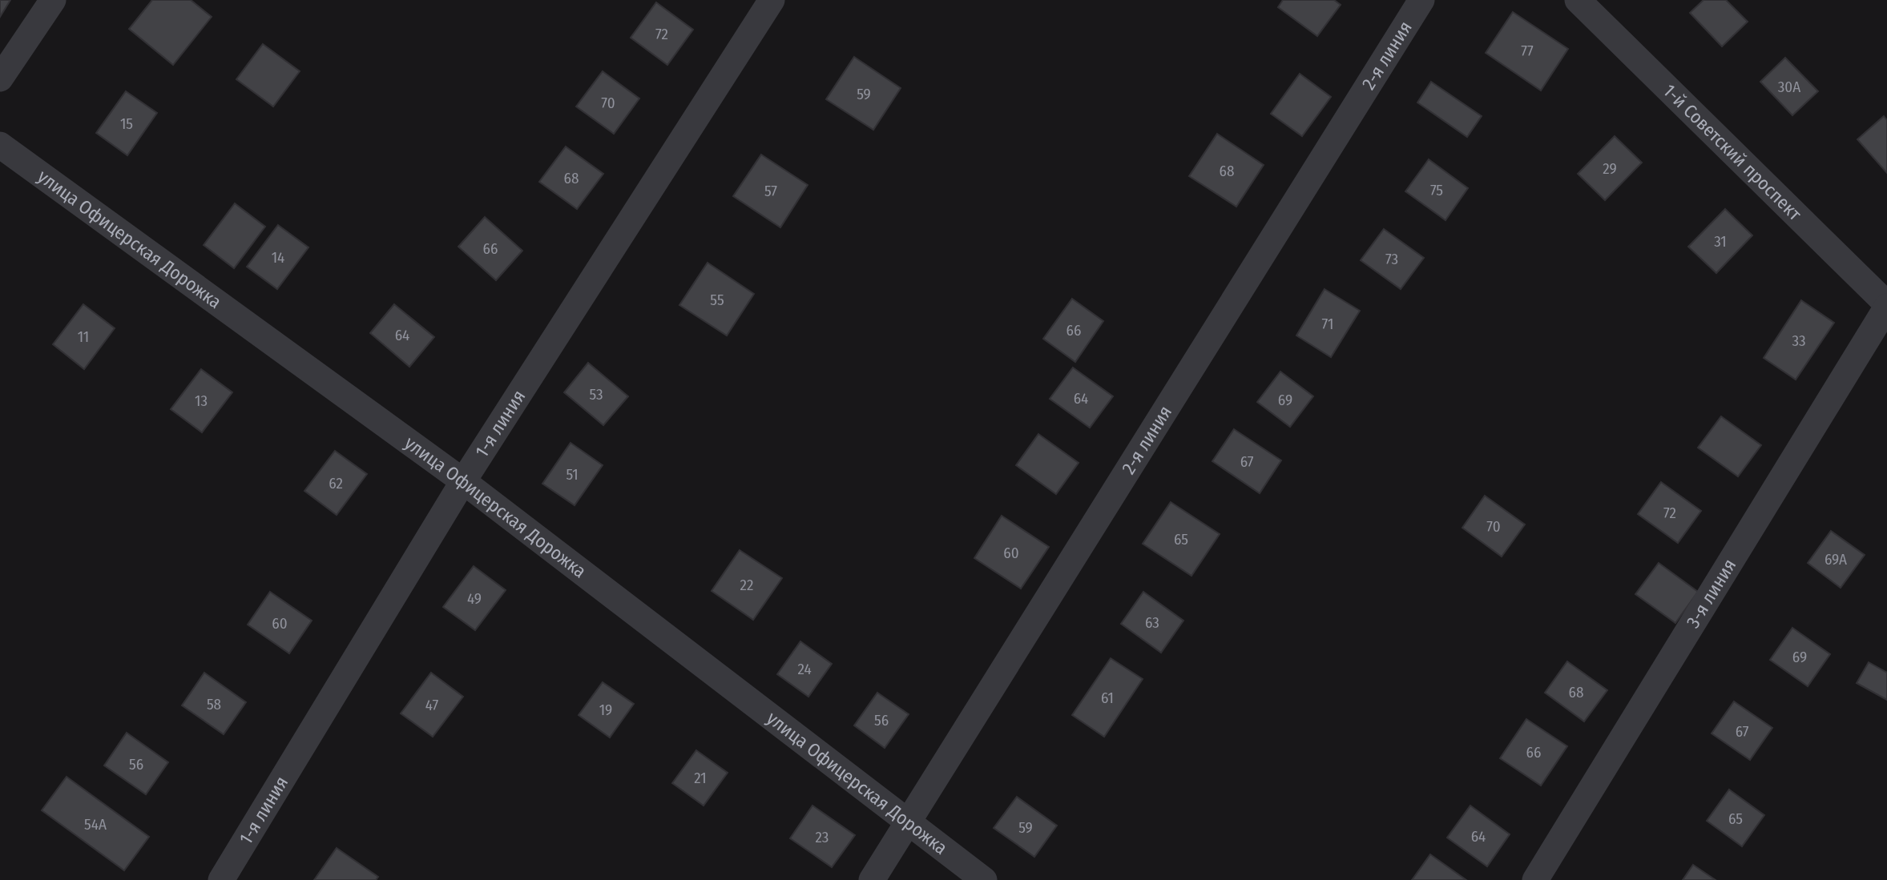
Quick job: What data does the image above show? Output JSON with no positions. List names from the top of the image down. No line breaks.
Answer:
{"streets":{"street":["2-я линия","1-й Советский проспект","улица Офицерская Дорожка","1-я линия","3-я линия"]},"crossings":[["2-я линия","улица Офицерская Дорожка"],["1-й Советский проспект","3-я линия"],["улица Офицерская Дорожка","1-я линия"]],"house_numbers":["72","77","30А","59","70","15","29","68","68","75","57","31","66","14","73","55","71","66","64","11","33","53","64","69","13","67","51","62","72","70","65","60","69А","22","49","63","60","69","24","68","61","58","47","19","56","67","66","56","21","65","54А","59","64","23"]}
